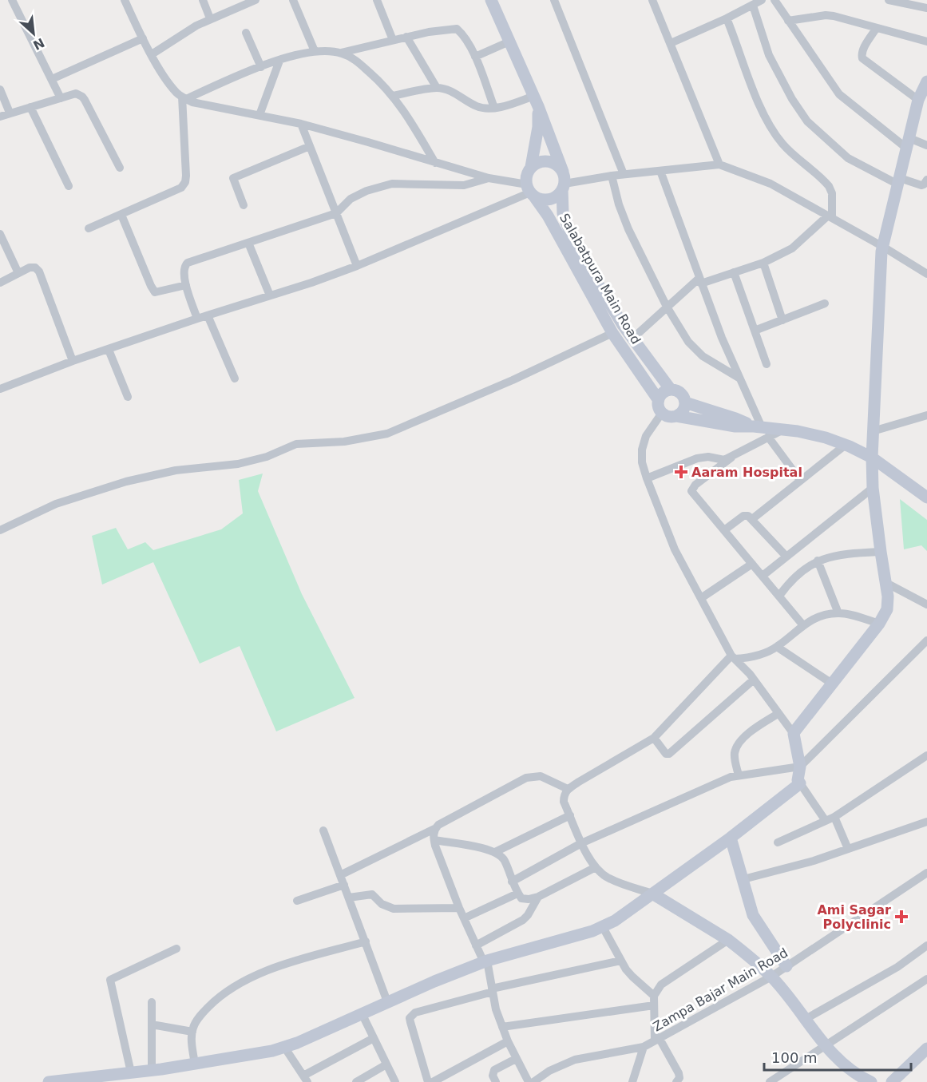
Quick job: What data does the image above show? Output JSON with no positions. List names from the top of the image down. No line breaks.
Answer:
{"streets":{"street":["Salabatpura Main Road","Zampa Bajar Main Road"]},"places":{"health":["Aaram Hospital","Ami Sagar Polyclinic"]},"scale_bar":"100 m","north":"bottom right"}
